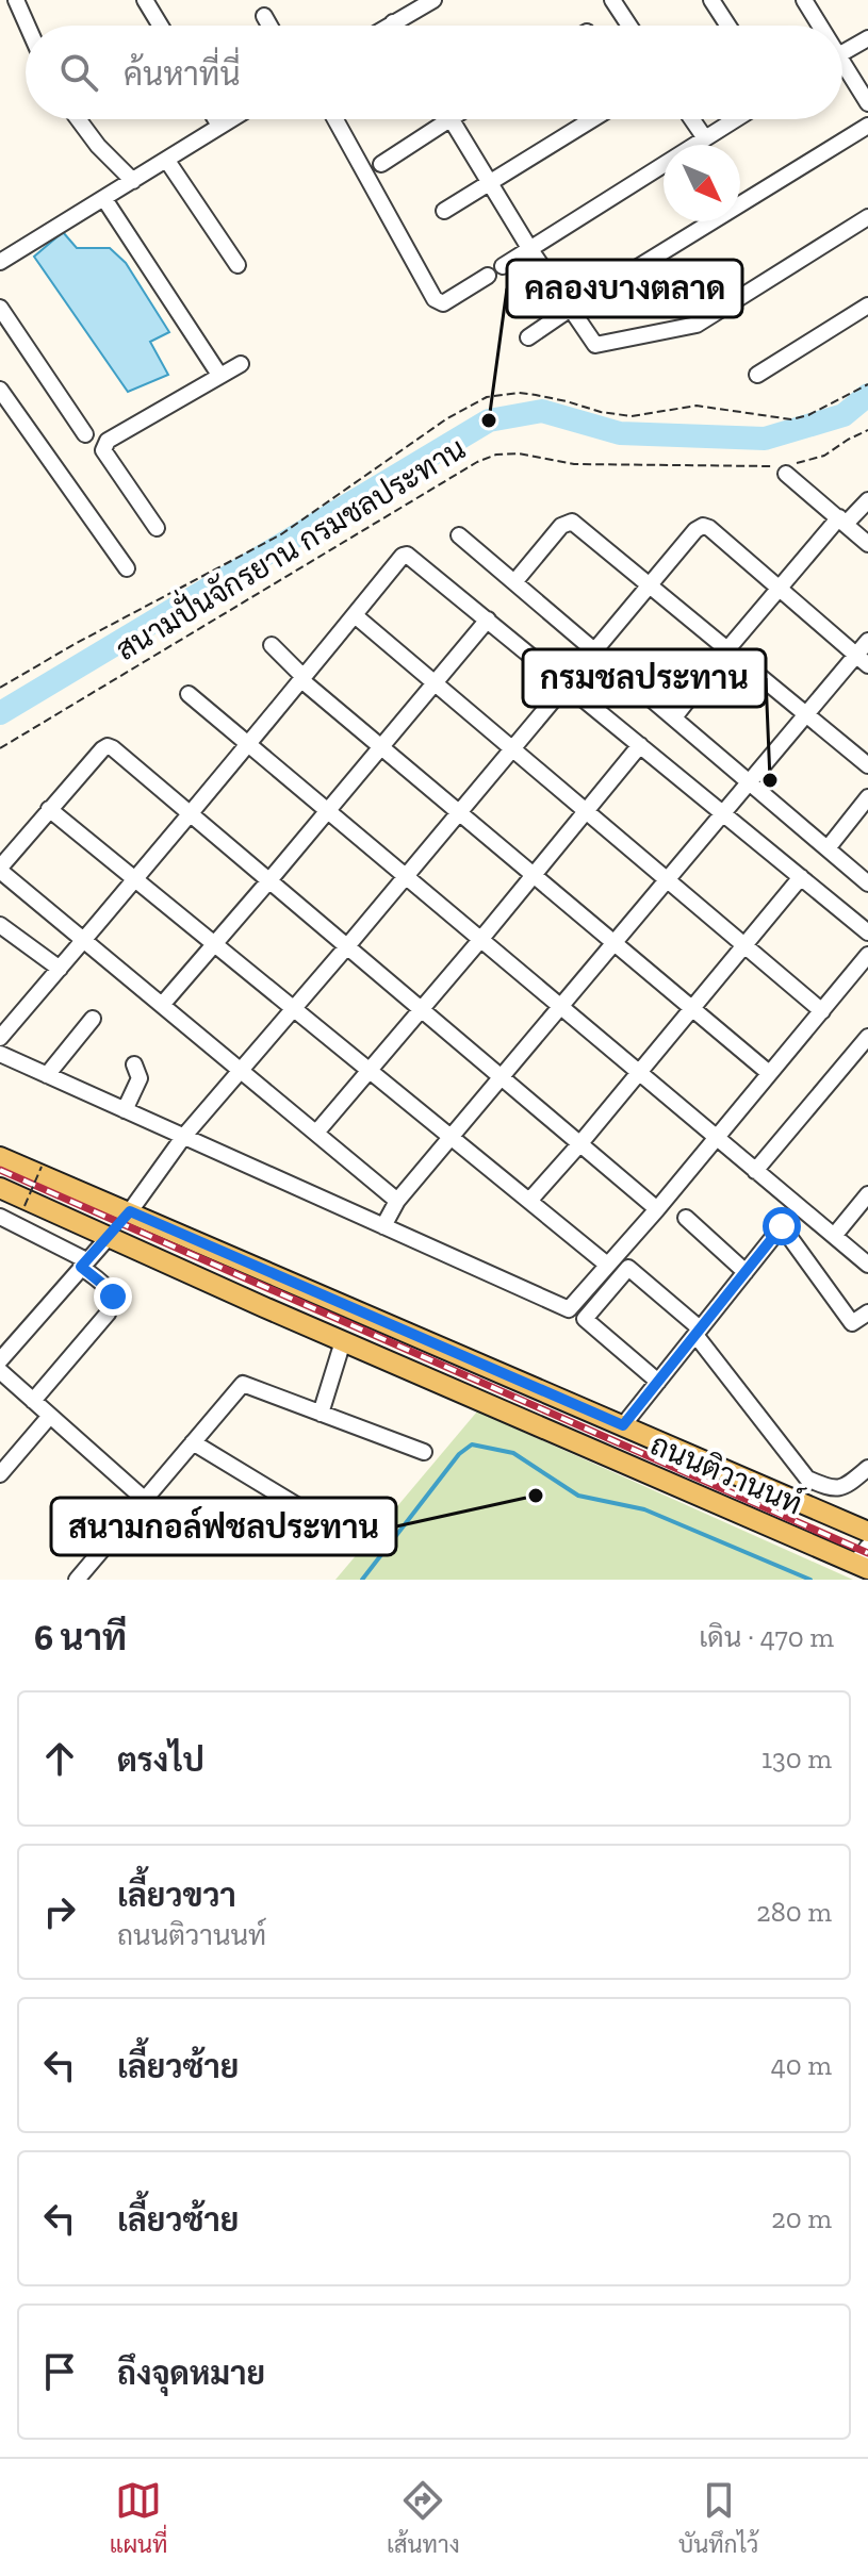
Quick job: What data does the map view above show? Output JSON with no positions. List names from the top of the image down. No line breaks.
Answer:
{"streets":{"main road":["ถนนติวานนท์"],"path":["สนามปั่นจักรยาน กรมชลประทาน"]},"places":["คลองบางตลาด","กรมชลประทาน","สนามกอล์ฟชลประทาน"],"north":"bottom right","page":{"search":"ค้นหาที่นี่","heading":["6 นาที","เดิน · 470 m"],"list":[["ตรงไป","130 m"],["เลี้ยวขวา","ถนนติวานนท์","280 m"],["เลี้ยวซ้าย","40 m"],["เลี้ยวซ้าย","20 m"],"ถึงจุดหมาย"],"nav":["แผนที่","เส้นทาง","บันทึกไว้"]}}
